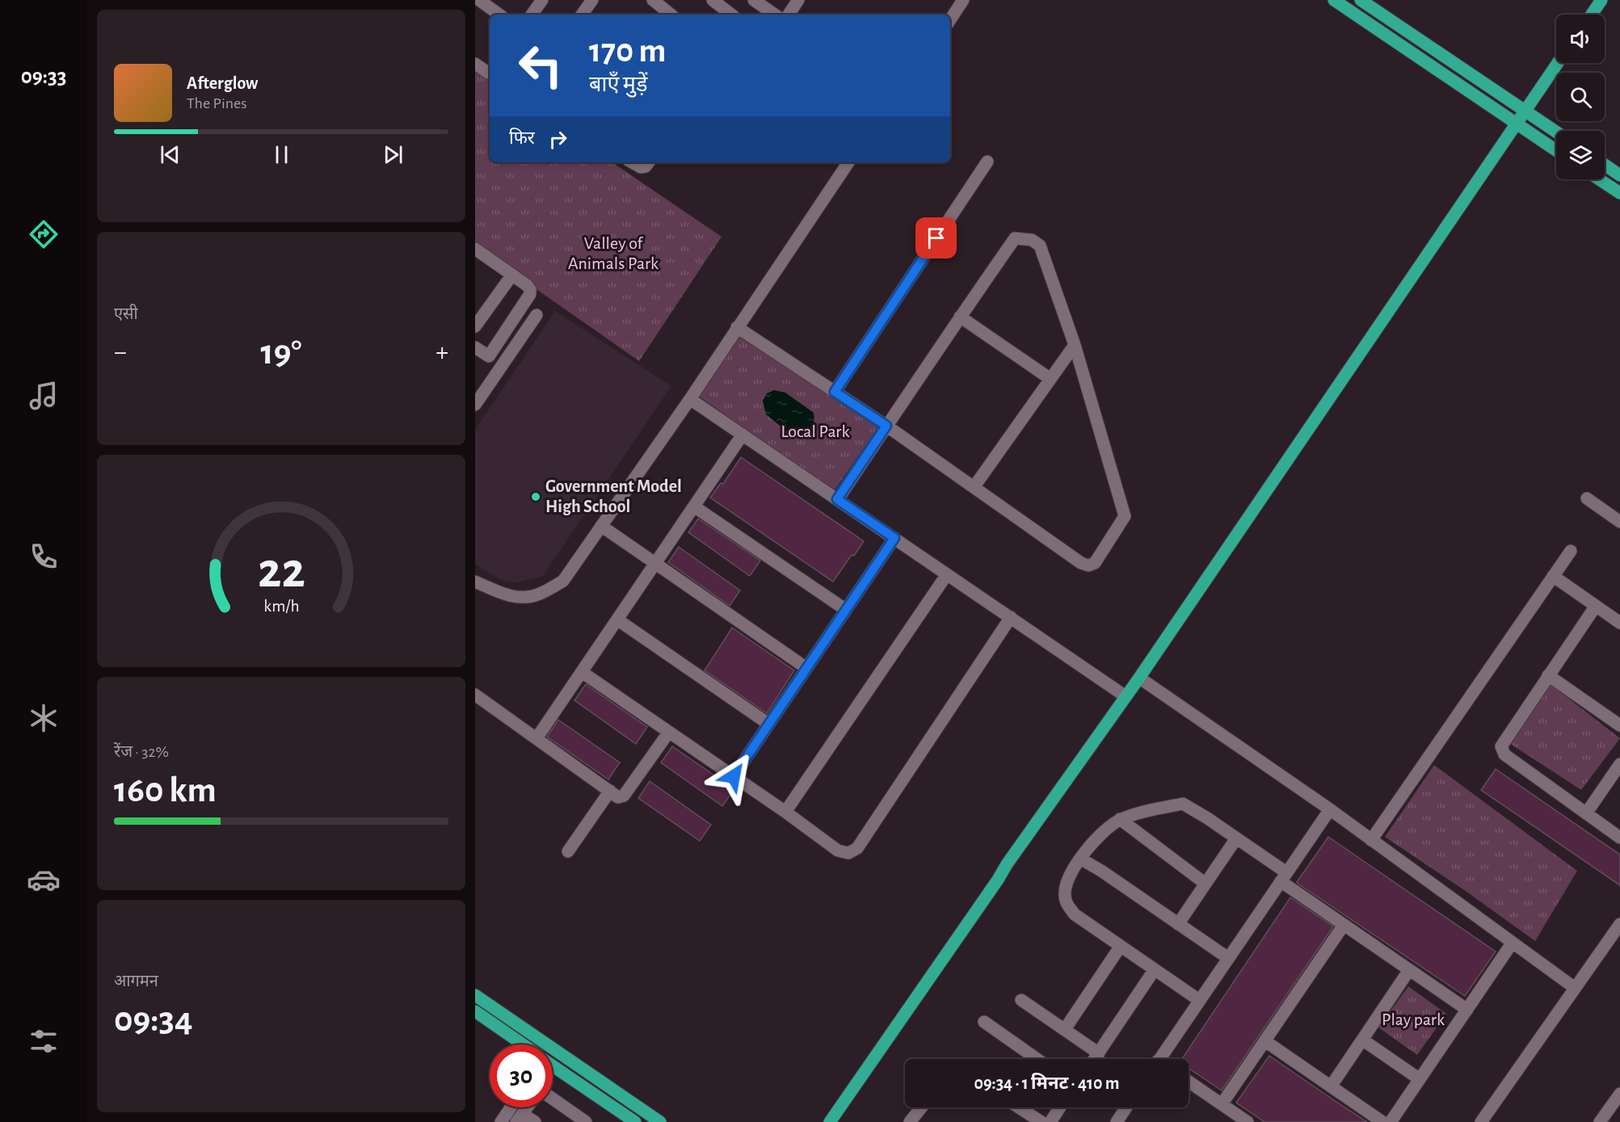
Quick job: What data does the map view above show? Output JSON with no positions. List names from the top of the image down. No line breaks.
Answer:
{"parks":["Valley of Animals Park","Local Park","Play park"],"places":["Government Model High School"],"page":{"tabs":"09:33","turn":["170 m","बाएँ मुड़ें"],"song":["Afterglow","The Pines"],"then":"फिर","tile":["एसी",["रेंज · 32%","160 km"],["आगमन","09:34"]],"heat":["−","19°","+"],"limit":"30","trip":"09:34 · 1 मिनट · 410 m","gauge":["22","km/h"]}}
